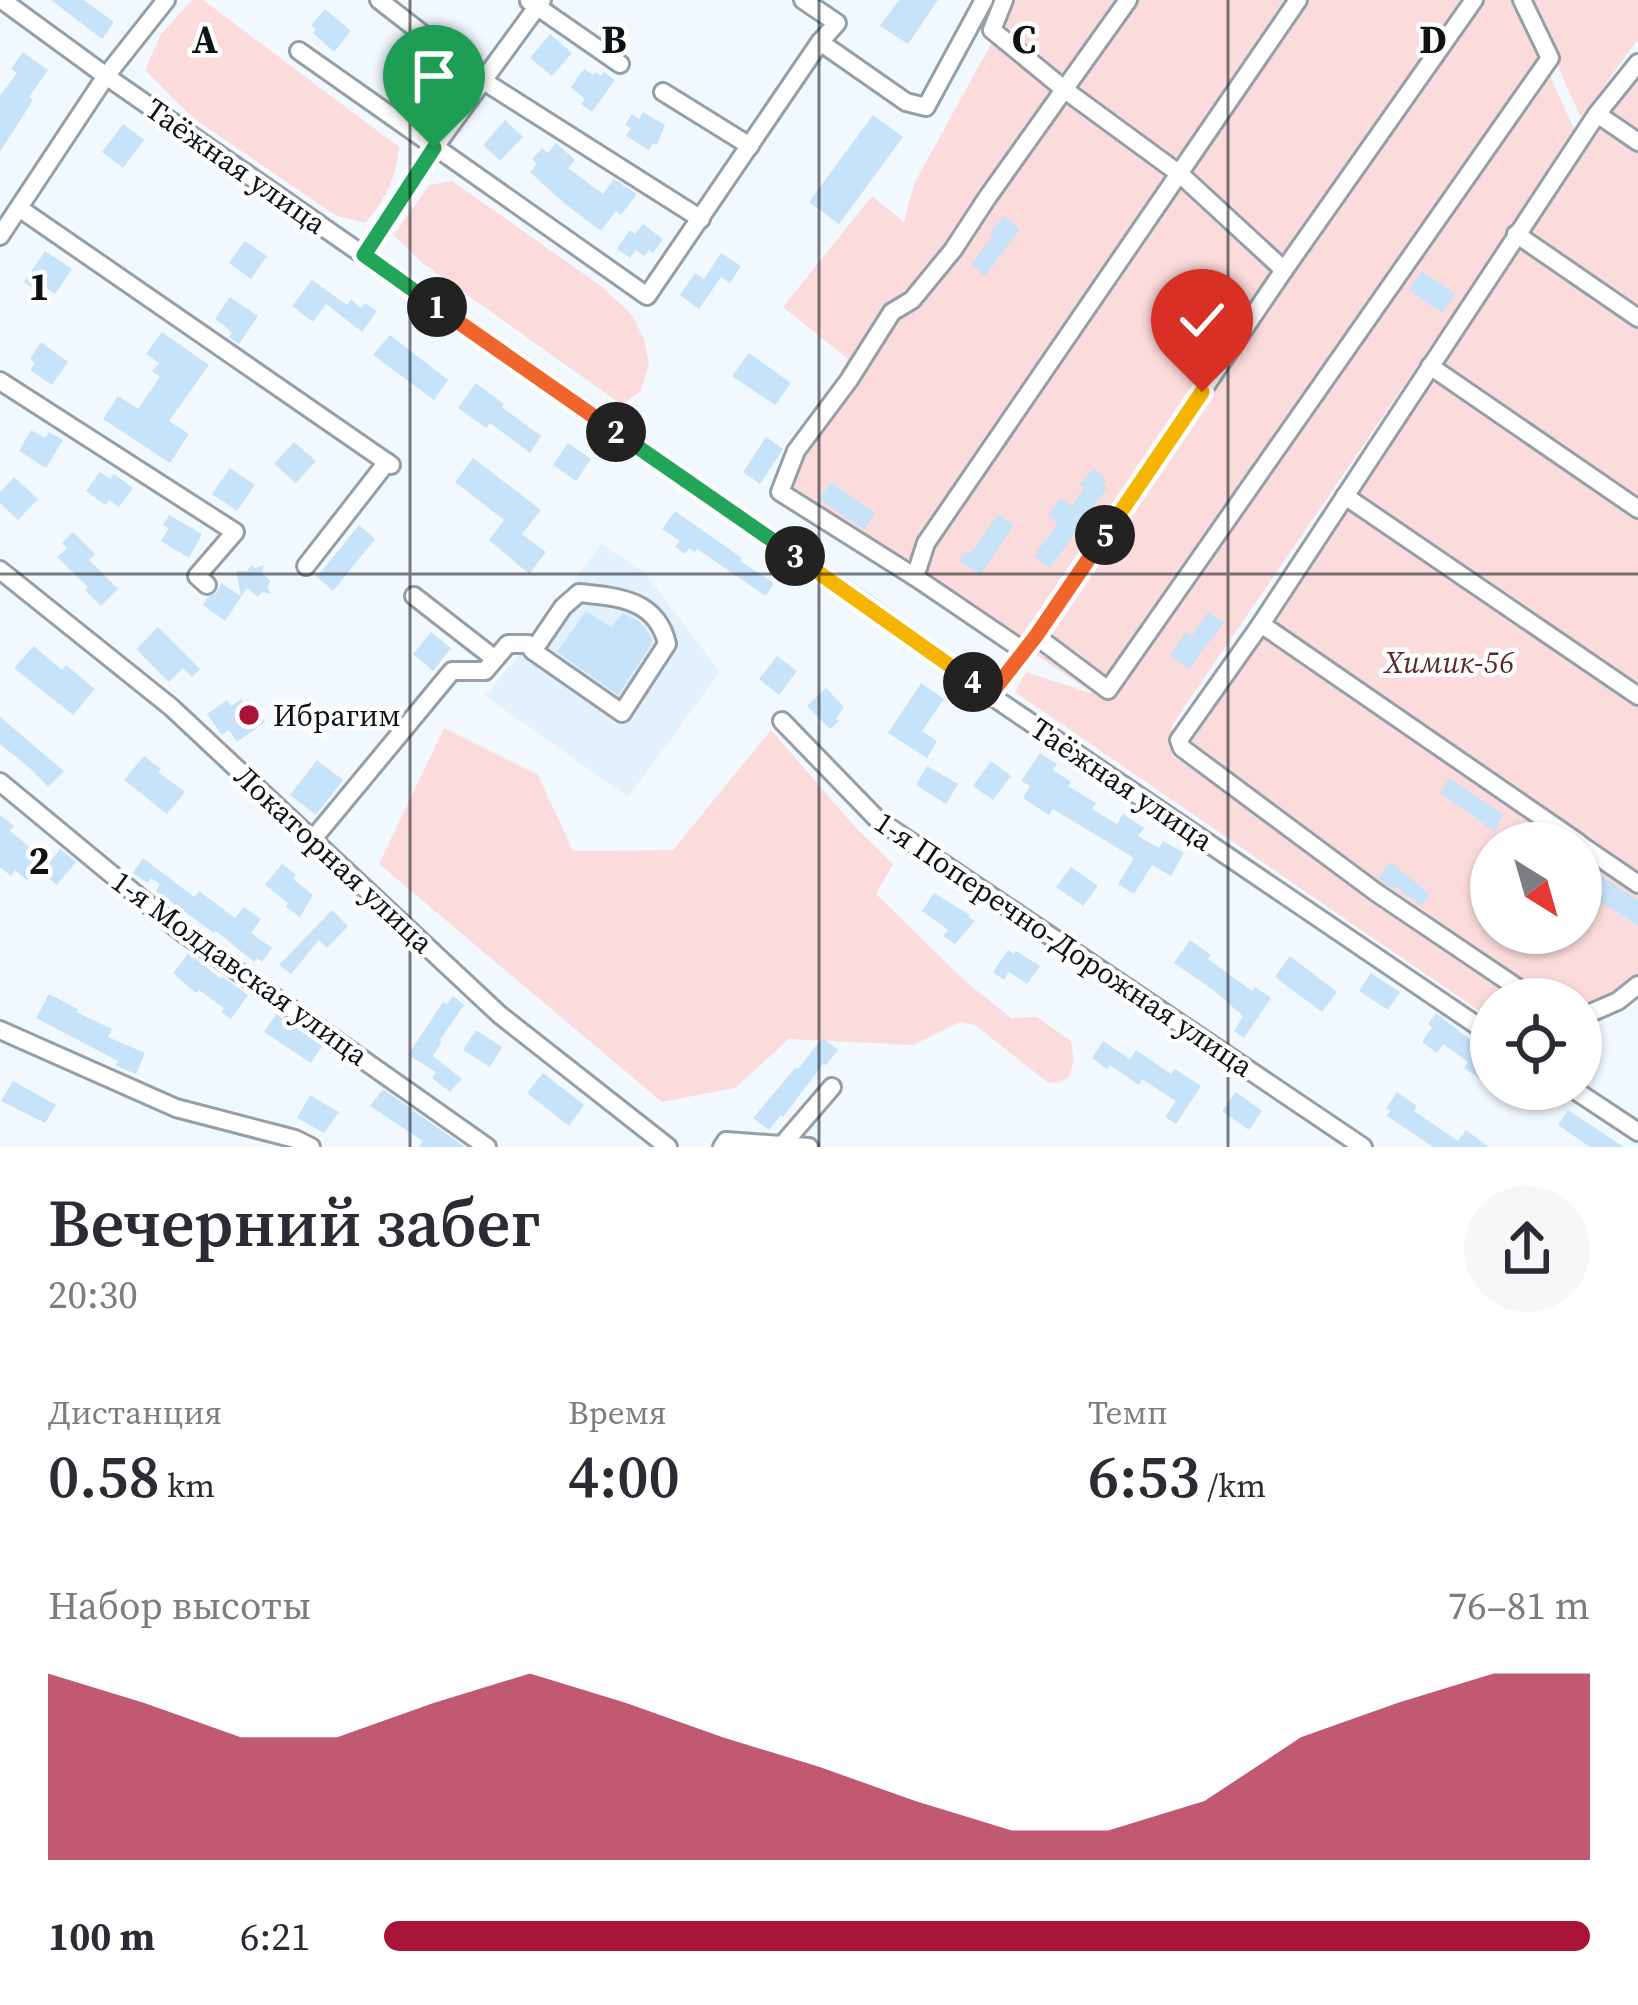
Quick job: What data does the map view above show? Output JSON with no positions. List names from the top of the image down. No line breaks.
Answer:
{"streets":{"street":["Таёжная улица","Локаторная улица","1-я Поперечно-Дорожная улица","1-я Молдавская улица"]},"parks":["Химик-56"],"places":["Ибрагим"],"north":"bottom right","page":{"pins":["1","2","5","3","4"],"heading":["Вечерний забег","20:30"],"stats":[["Дистанция","0.58 km"],["Время","4:00"],["Темп","6:53 /km"]],"chart":["Набор высоты","76–81 m"],"list":[{"name":"100 m","note":"6:21"}]},"grid":{"columns":["A","B","C","D"],"rows":["1","2"]}}
